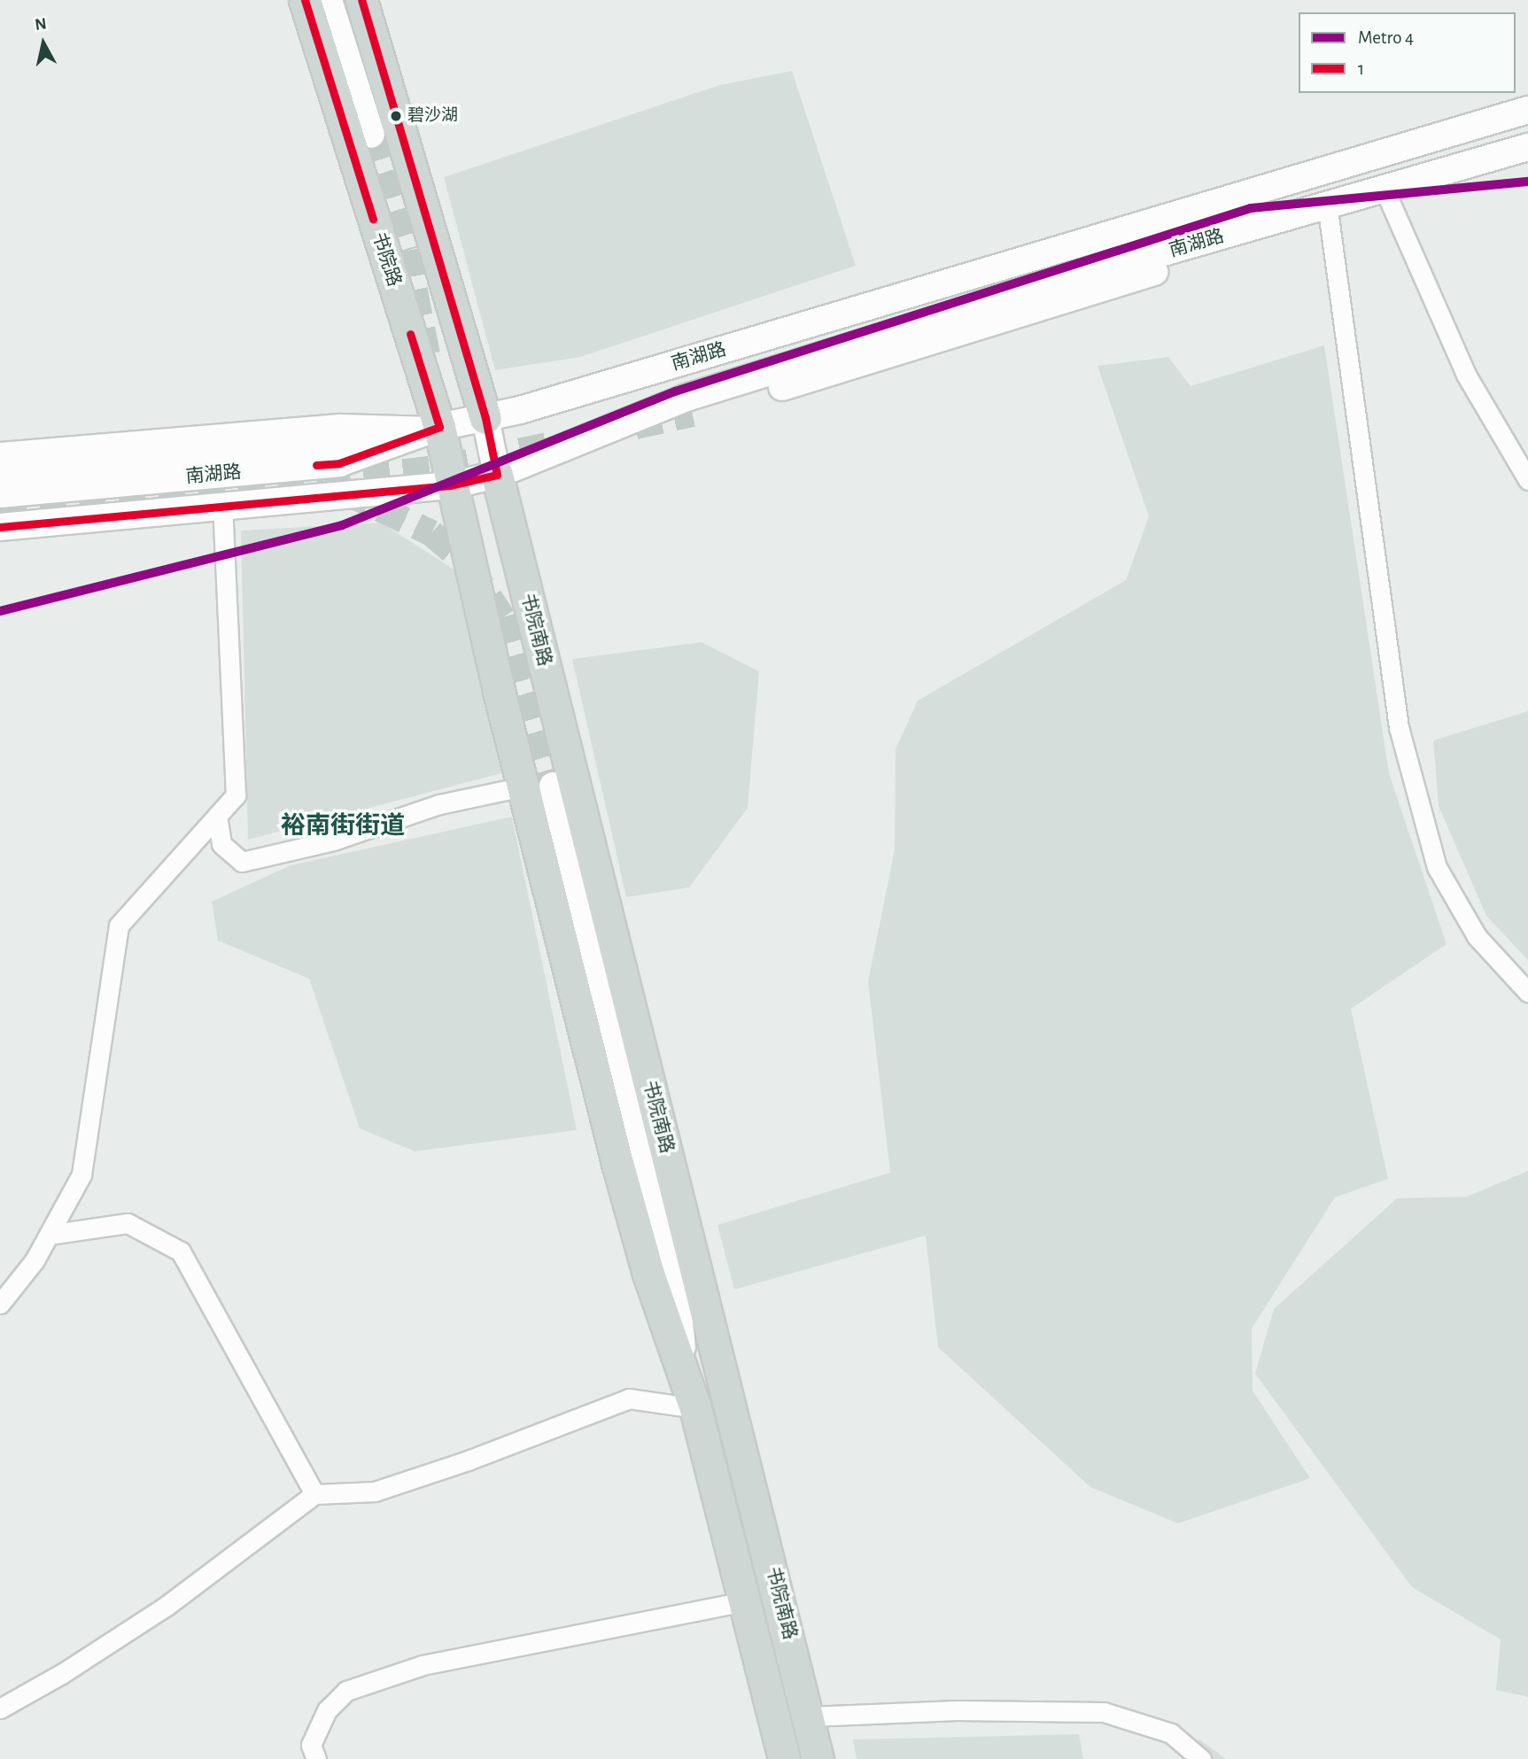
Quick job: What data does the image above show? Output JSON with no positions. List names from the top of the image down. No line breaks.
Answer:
{"streets":{"main road":["南湖路","书院路","书院南路"]},"crossings":[["南湖路","书院路"],["南湖路","书院南路"],["书院路","书院南路"]],"districts":["裕南街街道"],"places":["碧沙湖"],"lines":["transit line 1","metro line 4"],"legend":["Metro 4","1"],"north":"top"}
